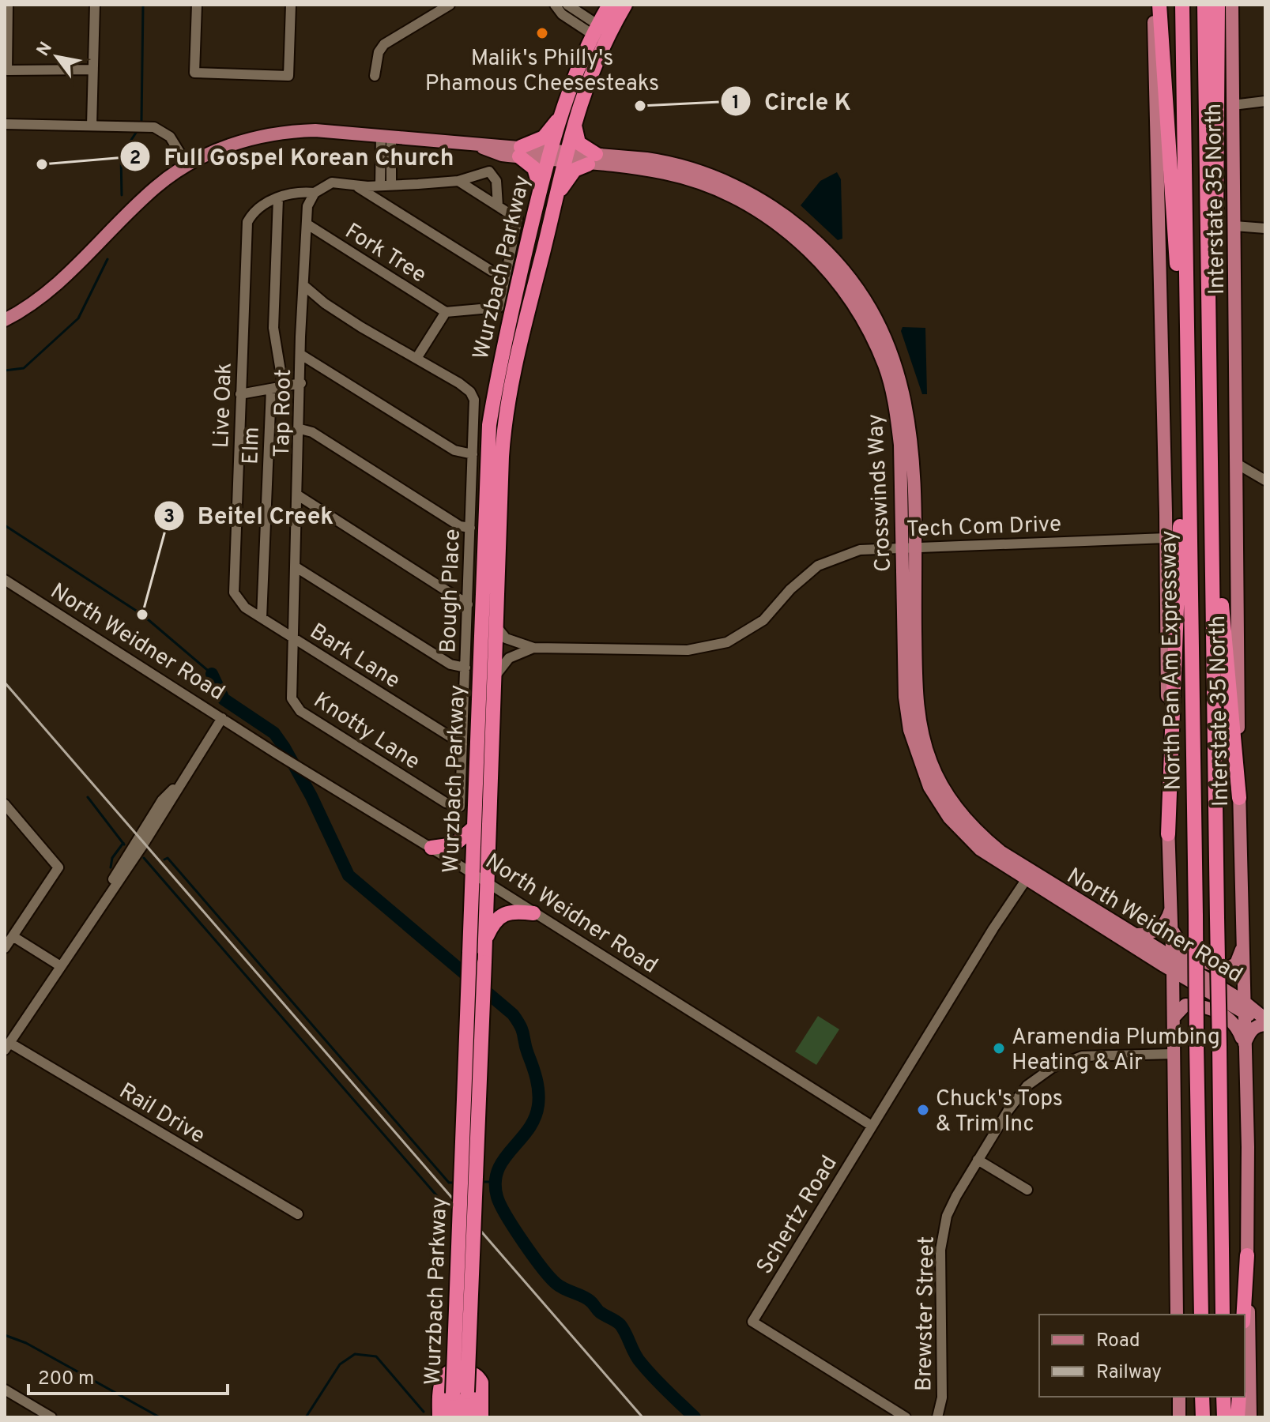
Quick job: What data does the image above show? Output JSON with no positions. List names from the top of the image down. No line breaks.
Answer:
{"streets":{"highway":["Wurzbach Parkway","North Pan Am Expressway"],"main road":["Interstate 35 North","Crosswinds Way","North Weidner Road"],"street":["Fork Tree","Live Oak","Tap Root","Elm","Tech Com Drive","Bough Place","Bark Lane","Knotty Lane","Rail Drive","Schertz Road","Brewster Street"]},"crossings":[["Interstate 35 North","North Weidner Road"],["Fork Tree","Tap Root"],["Wurzbach Parkway","Crosswinds Way"],["Wurzbach Parkway","Tech Com Drive"],["Wurzbach Parkway","North Weidner Road"],["Live Oak","Bark Lane"],["Tap Root","Bark Lane"],["Tap Root","Knotty Lane"],["Elm","Bark Lane"],["Crosswinds Way","Tech Com Drive"],["Crosswinds Way","North Weidner Road"],["Bough Place","Bark Lane"],["Bough Place","Knotty Lane"],["North Weidner Road","Schertz Road"]],"places":["Malik's Philly's Phamous Cheesesteaks","Circle K","Full Gospel Korean Church","Beitel Creek","Aramendia Plumbing Heating & Air","Chuck's Tops & Trim Inc"],"legend":["Road","Railway"],"scale_bar":"200 m","north":"top left"}
